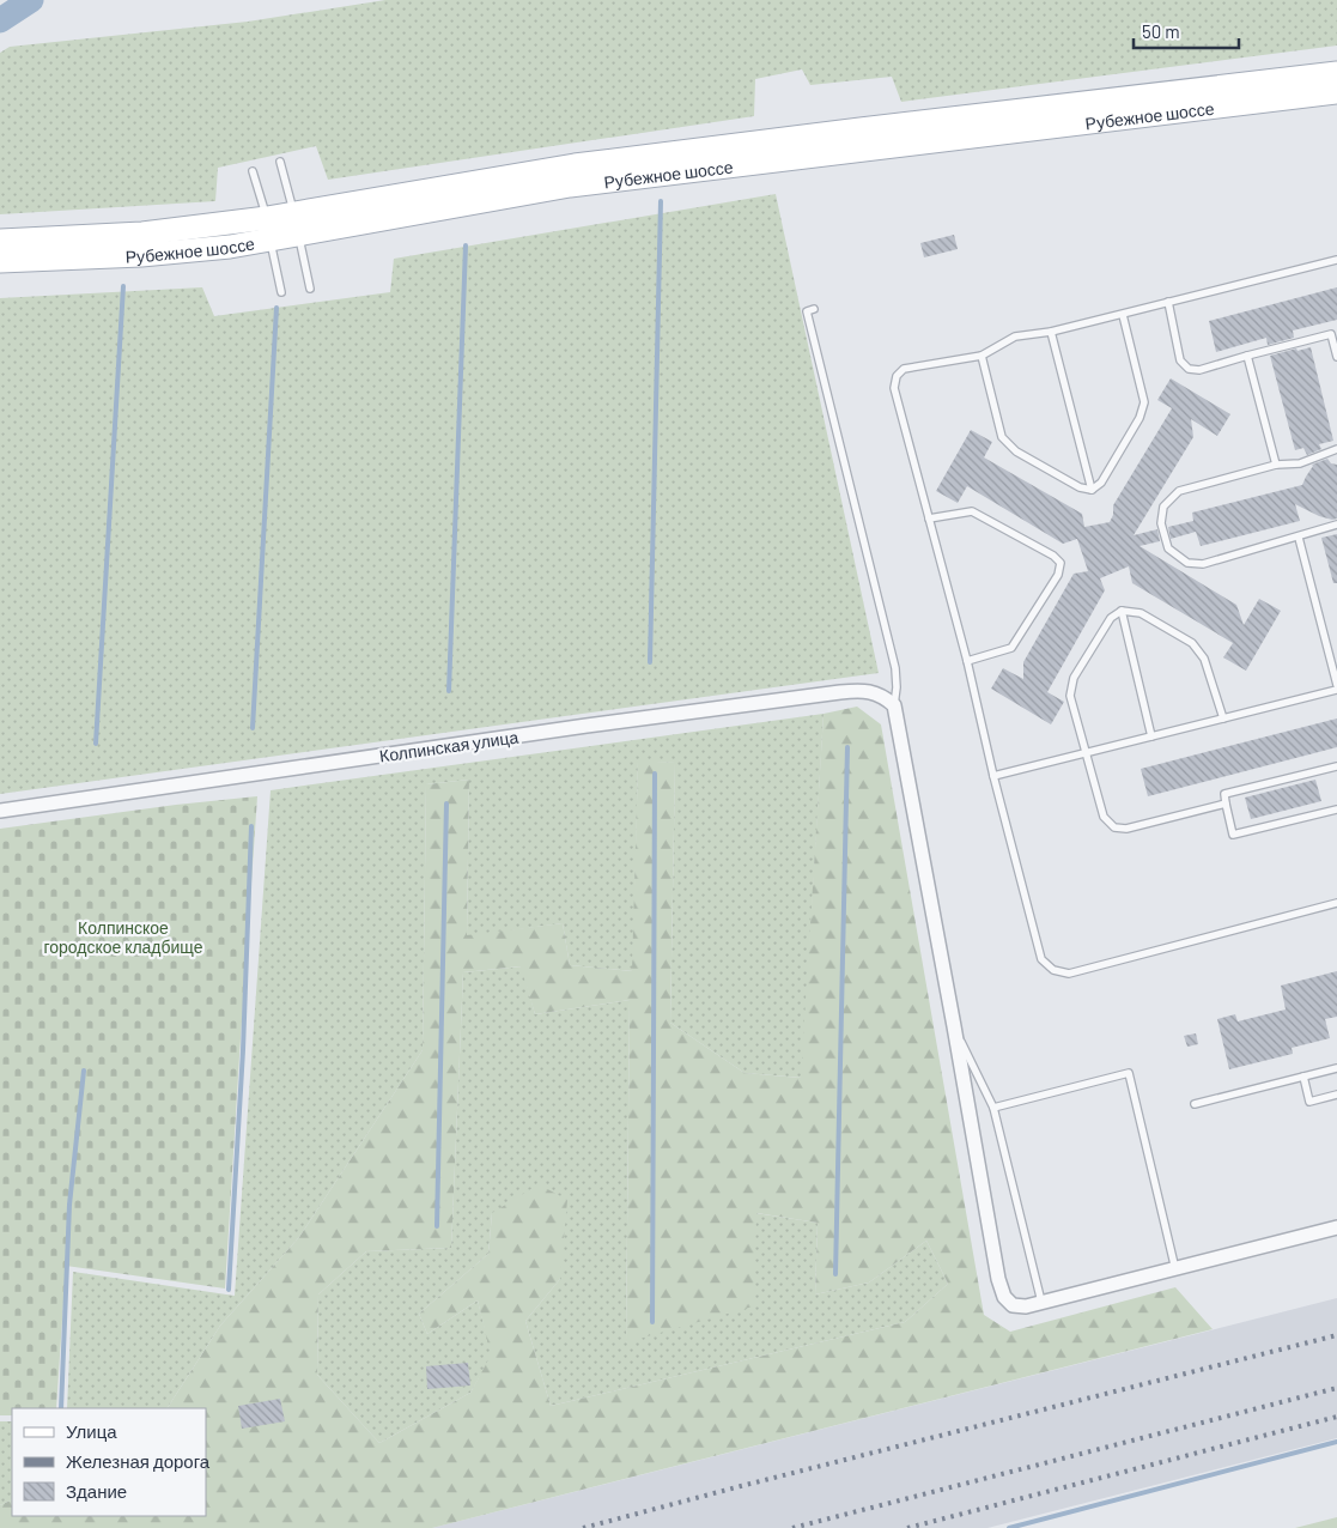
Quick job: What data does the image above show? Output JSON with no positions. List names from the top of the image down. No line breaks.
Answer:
{"streets":{"main road":["Рубежное шоссе"],"street":["Колпинская улица"]},"parks":["Колпинское городское кладбище"],"legend":["Улица","Железная дорога","Здание"],"scale_bar":"50 m"}
